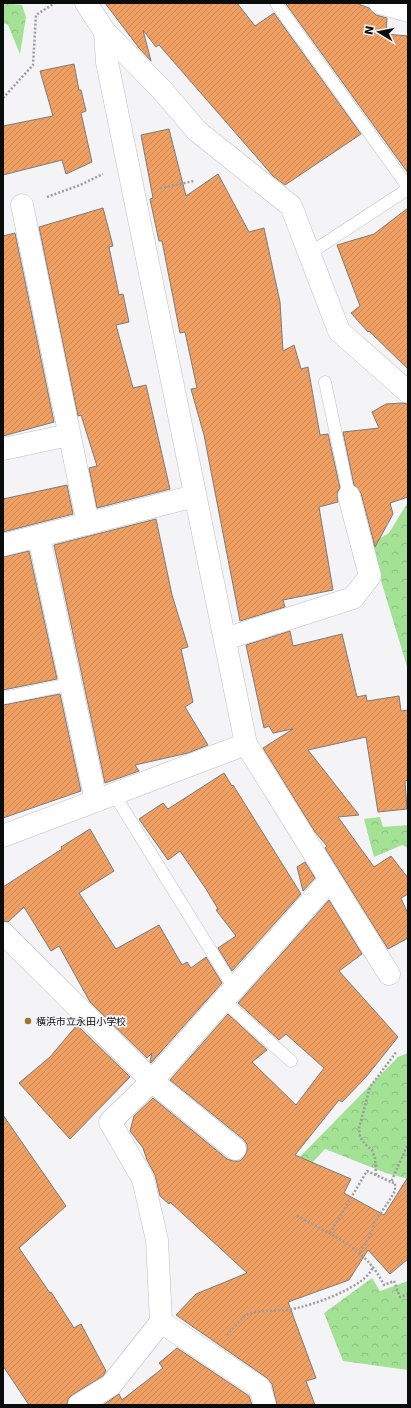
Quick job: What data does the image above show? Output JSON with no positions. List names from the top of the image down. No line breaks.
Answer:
{"places":["横浜市立永田小学校"],"north":"left"}
